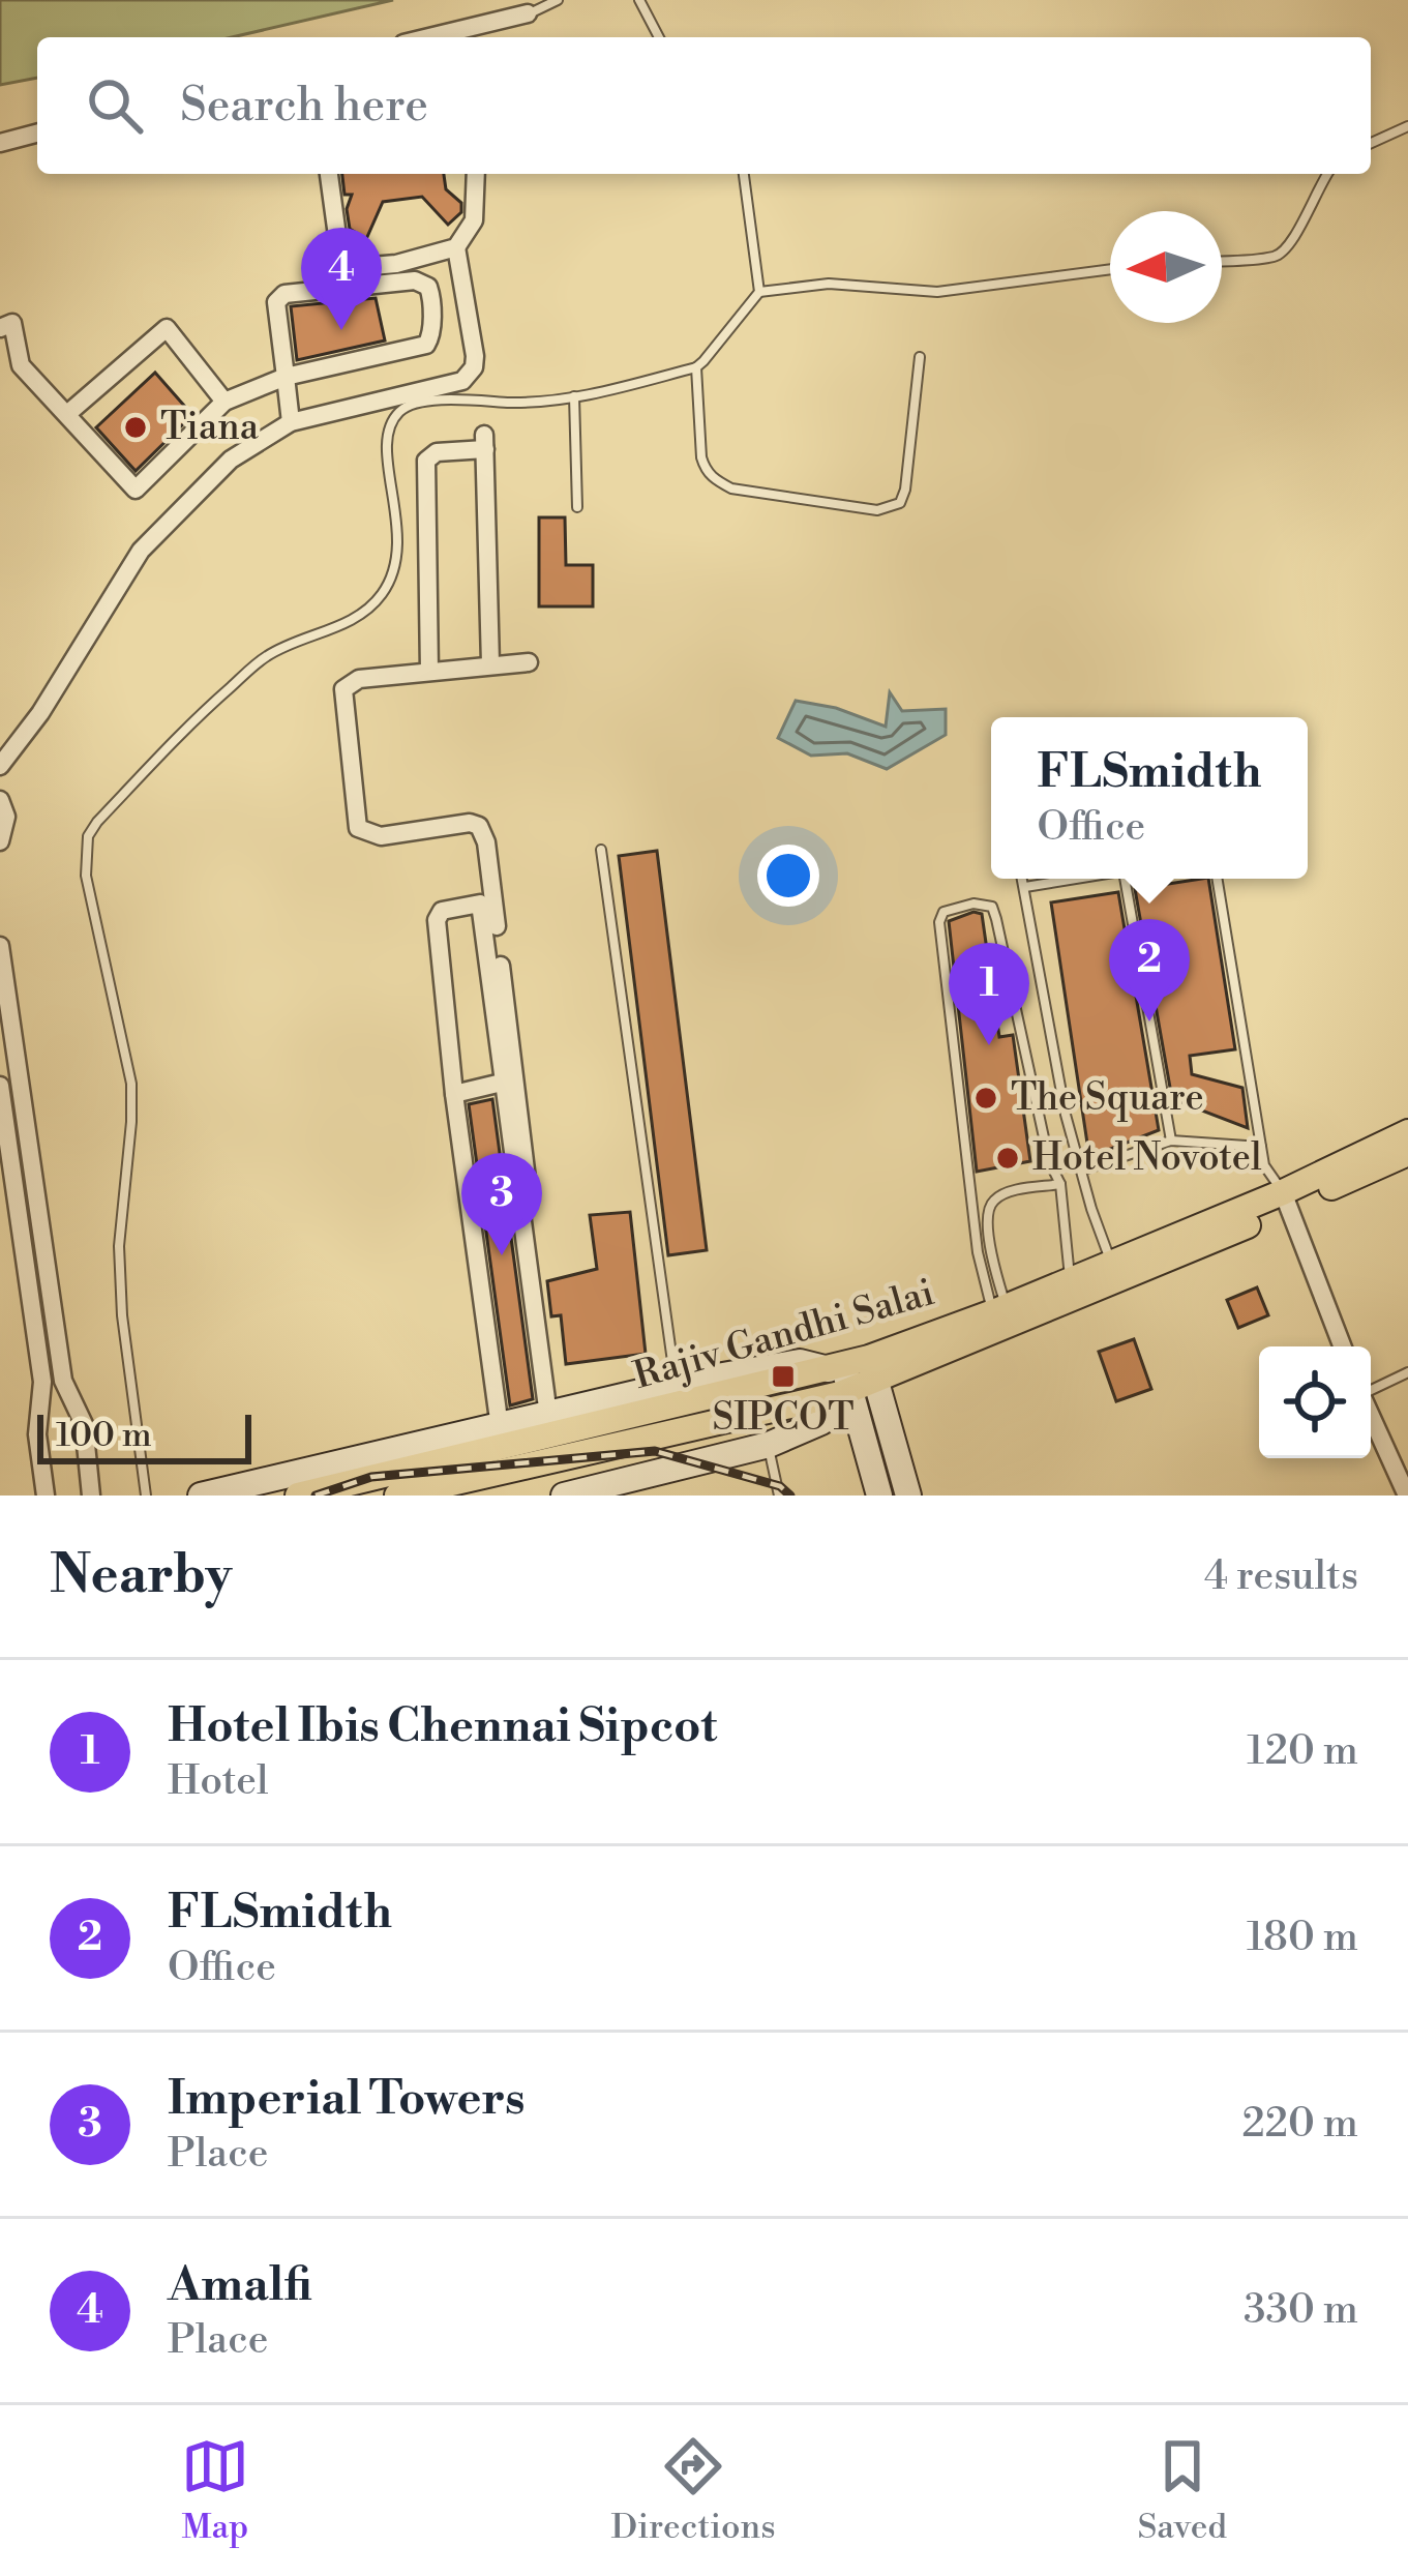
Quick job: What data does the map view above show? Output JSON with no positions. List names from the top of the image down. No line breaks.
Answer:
{"streets":{"main road":["Rajiv Gandhi Salai"]},"places":{"other":["Tiana","The Square","Hotel Novotel"],"transit":["SIPCOT"]},"scale_bar":"100 m","north":"left","page":{"search":"Search here","pins":["4","2","1","3"],"popup":["FLSmidth","Office"],"scale":"100 m","heading":["Nearby","4 results"],"list":[{"mark":"1","name":"Hotel Ibis Chennai Sipcot","note":"Hotel","value":"120 m"},{"mark":"2","name":"FLSmidth","note":"Office","value":"180 m"},{"mark":"3","name":"Imperial Towers","note":"Place","value":"220 m"},{"mark":"4","name":"Amalfi","note":"Place","value":"330 m"}],"nav":["Map","Directions","Saved"]}}
